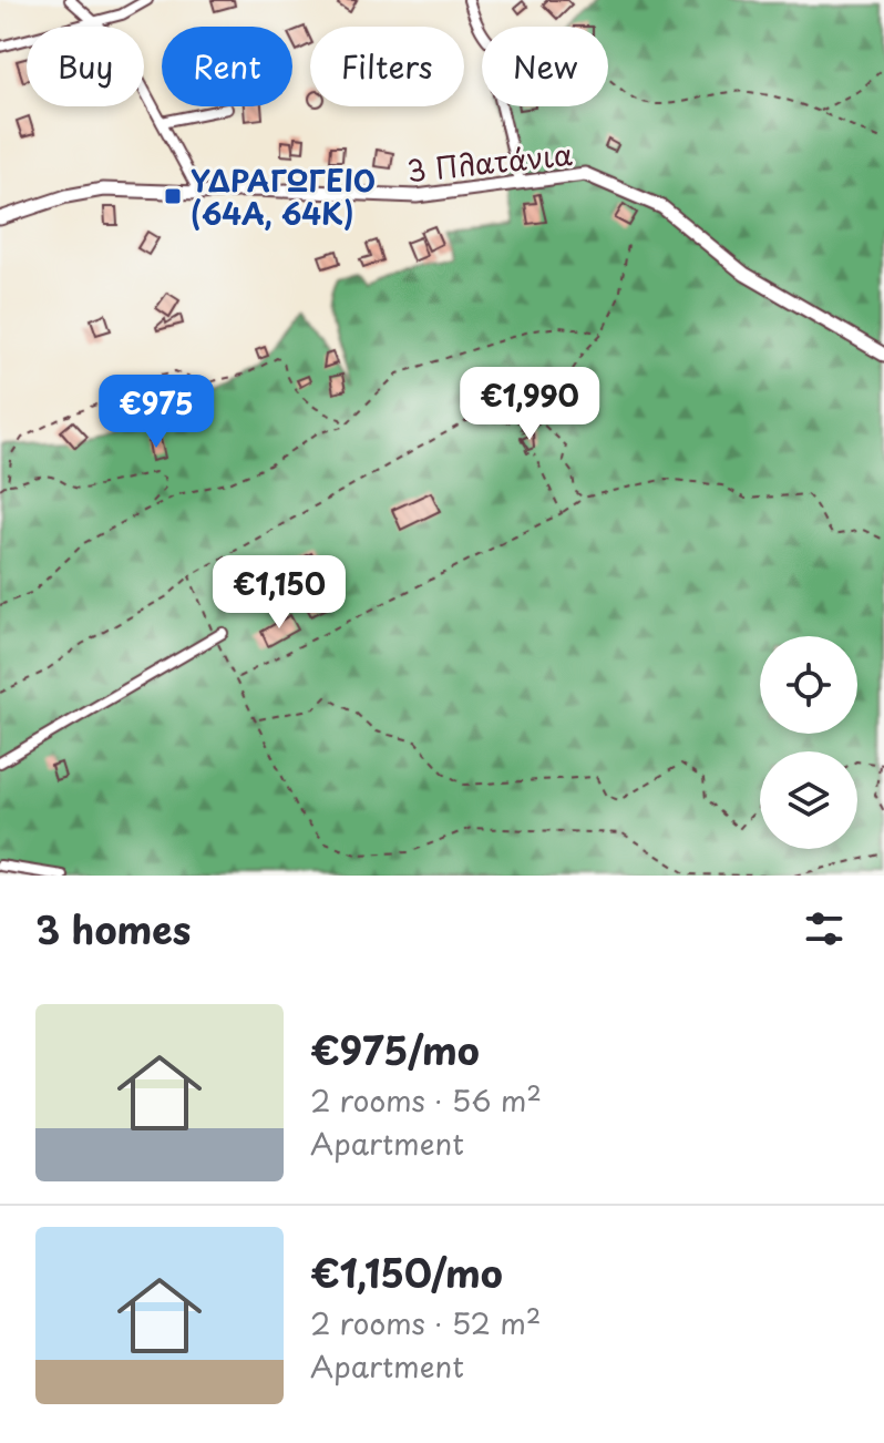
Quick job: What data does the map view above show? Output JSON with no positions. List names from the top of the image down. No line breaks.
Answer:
{"streets":{"street":["3 Πλατάνια"]},"places":{"transit":["ΥΔΡΑΓΩΓΕΙΟ (64Α, 64Κ)"]},"page":{"chip":["Buy","Rent","Filters","New"],"price":["€1,990","€975","€1,150"],"heading":"3 homes","list":[{"name":"€975/mo","note":"2 rooms · 56 m² · Apartment"},{"name":"€1,150/mo","note":"2 rooms · 52 m² · Apartment"}]}}
